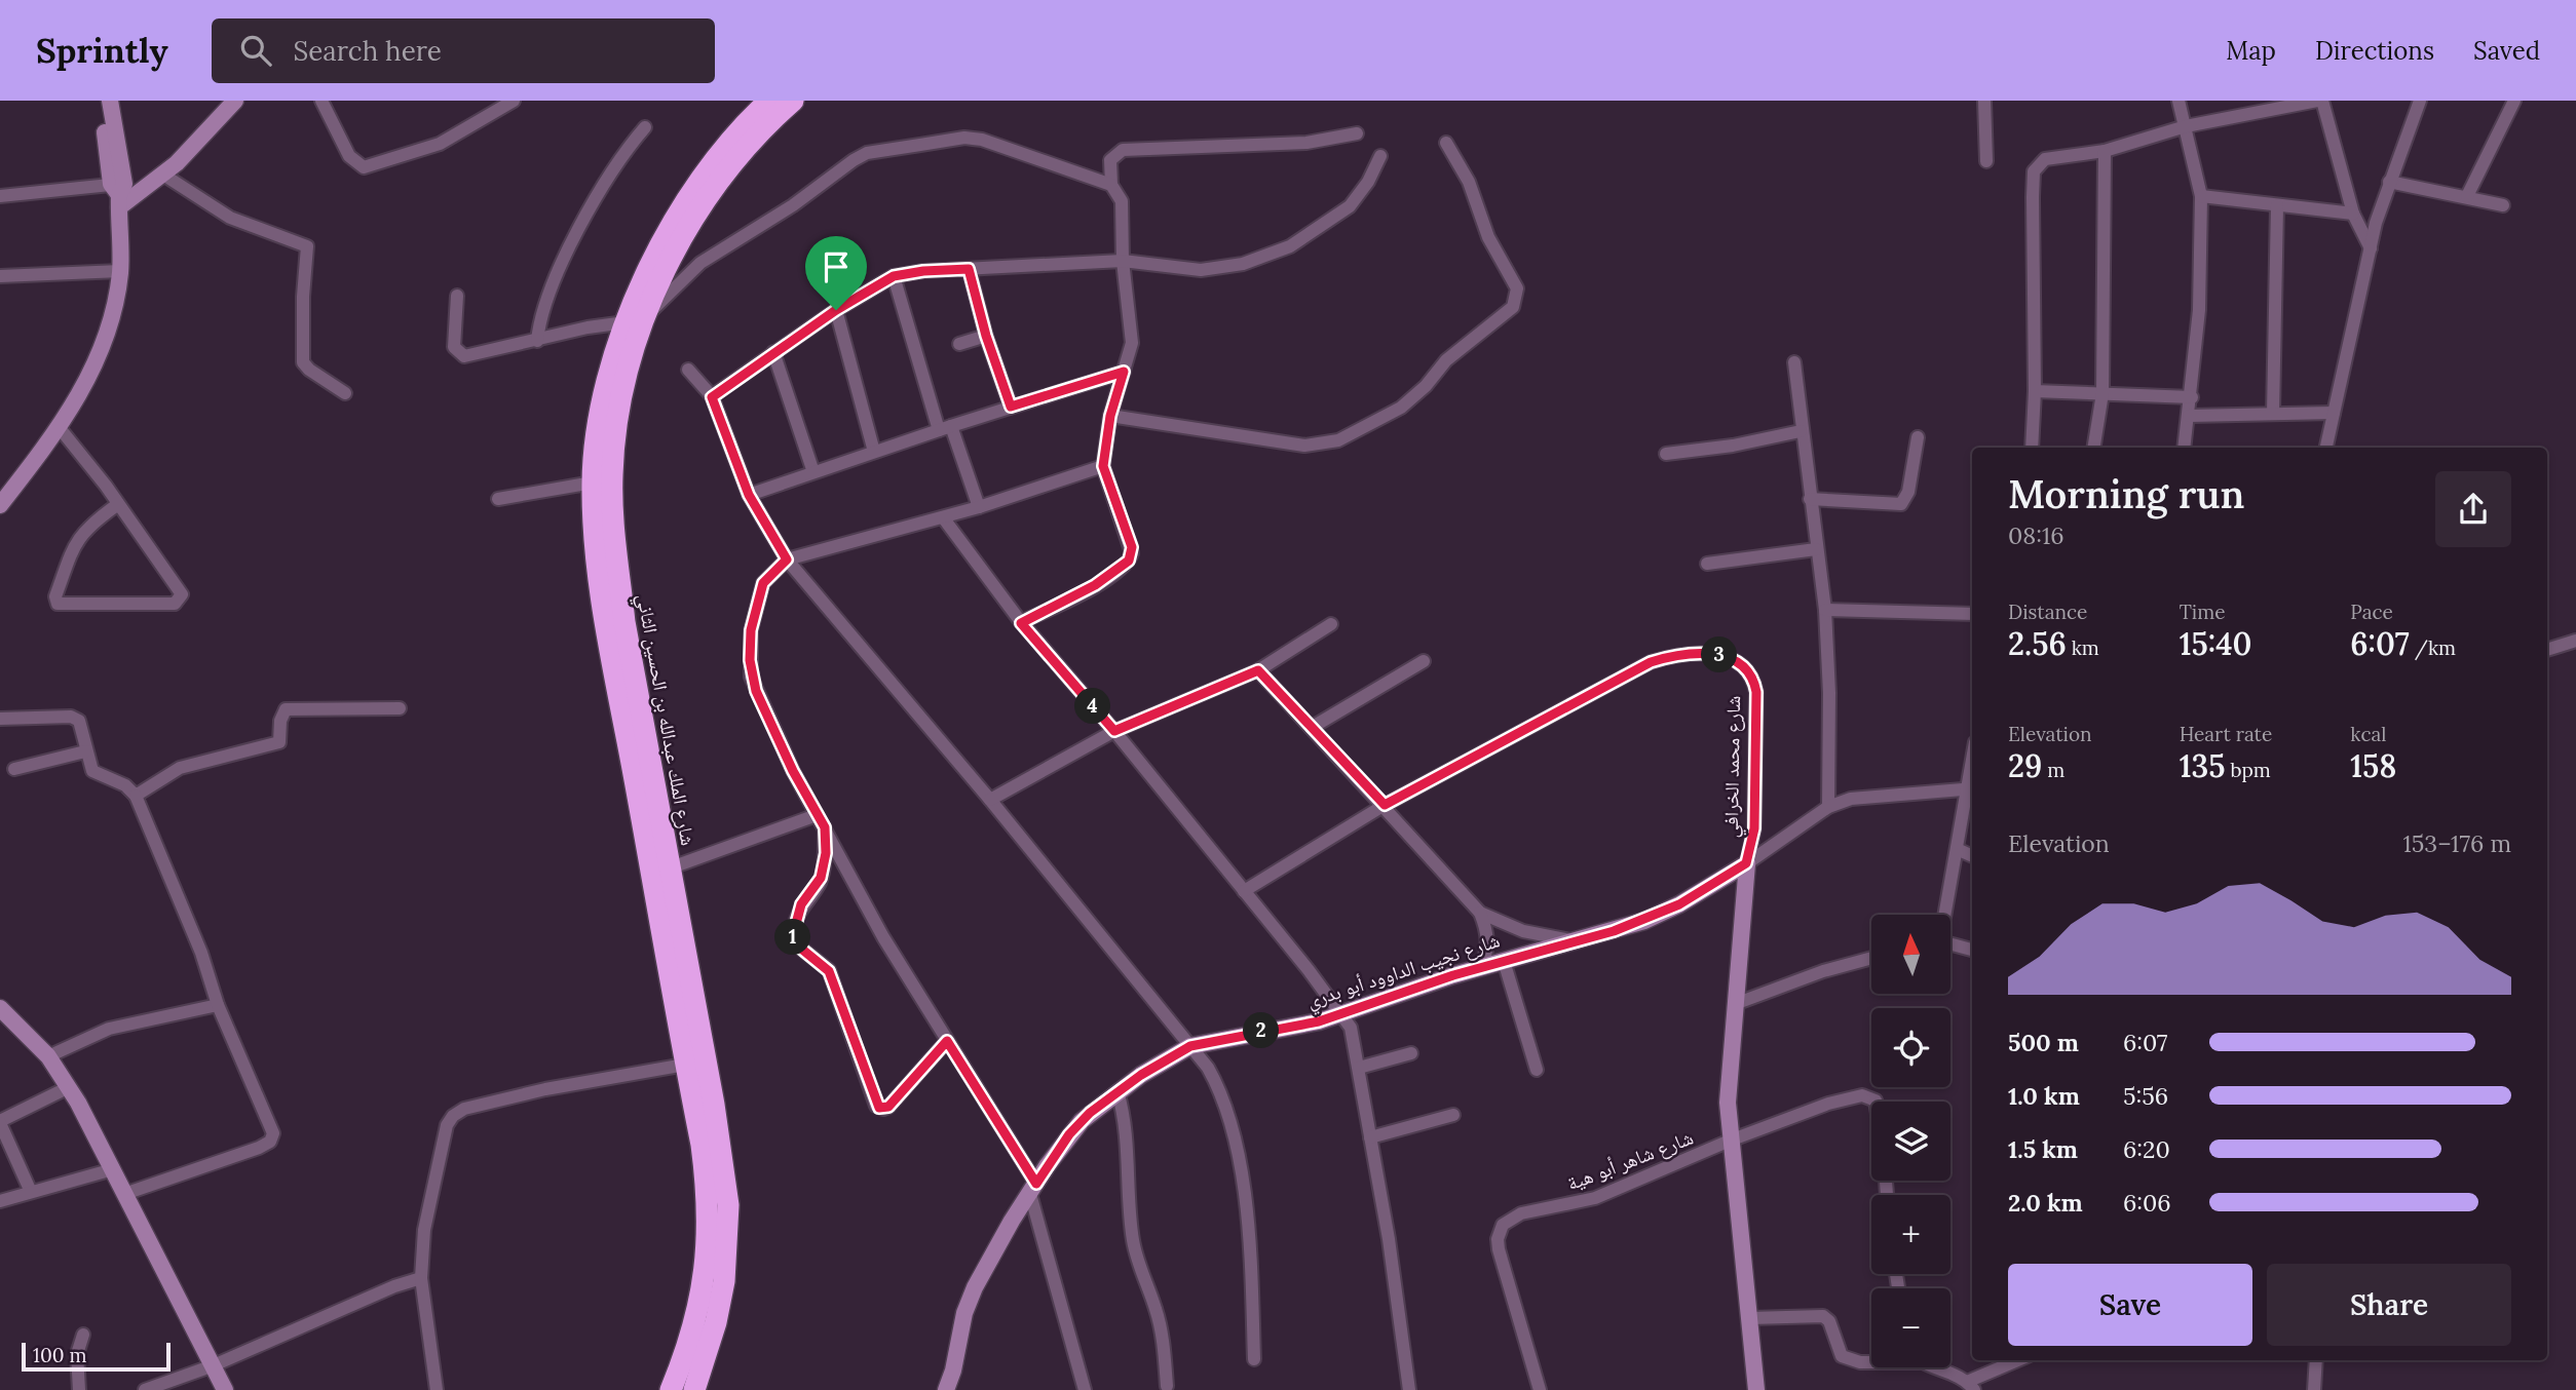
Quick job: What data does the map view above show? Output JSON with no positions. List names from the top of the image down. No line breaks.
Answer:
{"streets":{"highway":["شارع الملك عبدالله بن الحسين الثاني"],"street":["شارع محمد الخرافي","شارع نجيب الداوود أبو بدري","شارع شاهر أبو هية"]},"crossings":[["شارع محمد الخرافي","شارع نجيب الداوود أبو بدري"],["شارع محمد الخرافي","شارع شاهر أبو هية"]],"scale_bar":"100 m","north":"top","page":{"header":"Sprintly","search":"Search here","nav":["Map","Directions","Saved"],"heading":["Morning run","08:16"],"stats":[["Distance","2.56 km"],["Time","15:40"],["Pace","6:07 /km"],["Elevation","29 m"],["Heart rate","135 bpm"],["kcal","158"]],"pins":["3","4","1","2"],"chart":["Elevation","153–176 m"],"map_buttons":["+","−"],"list":[{"name":"500 m","note":"6:07"},{"name":"1.0 km","note":"5:56"},{"name":"1.5 km","note":"6:20"},{"name":"2.0 km","note":"6:06"}],"buttons":["Save","Share"],"scale":"100 m"}}
